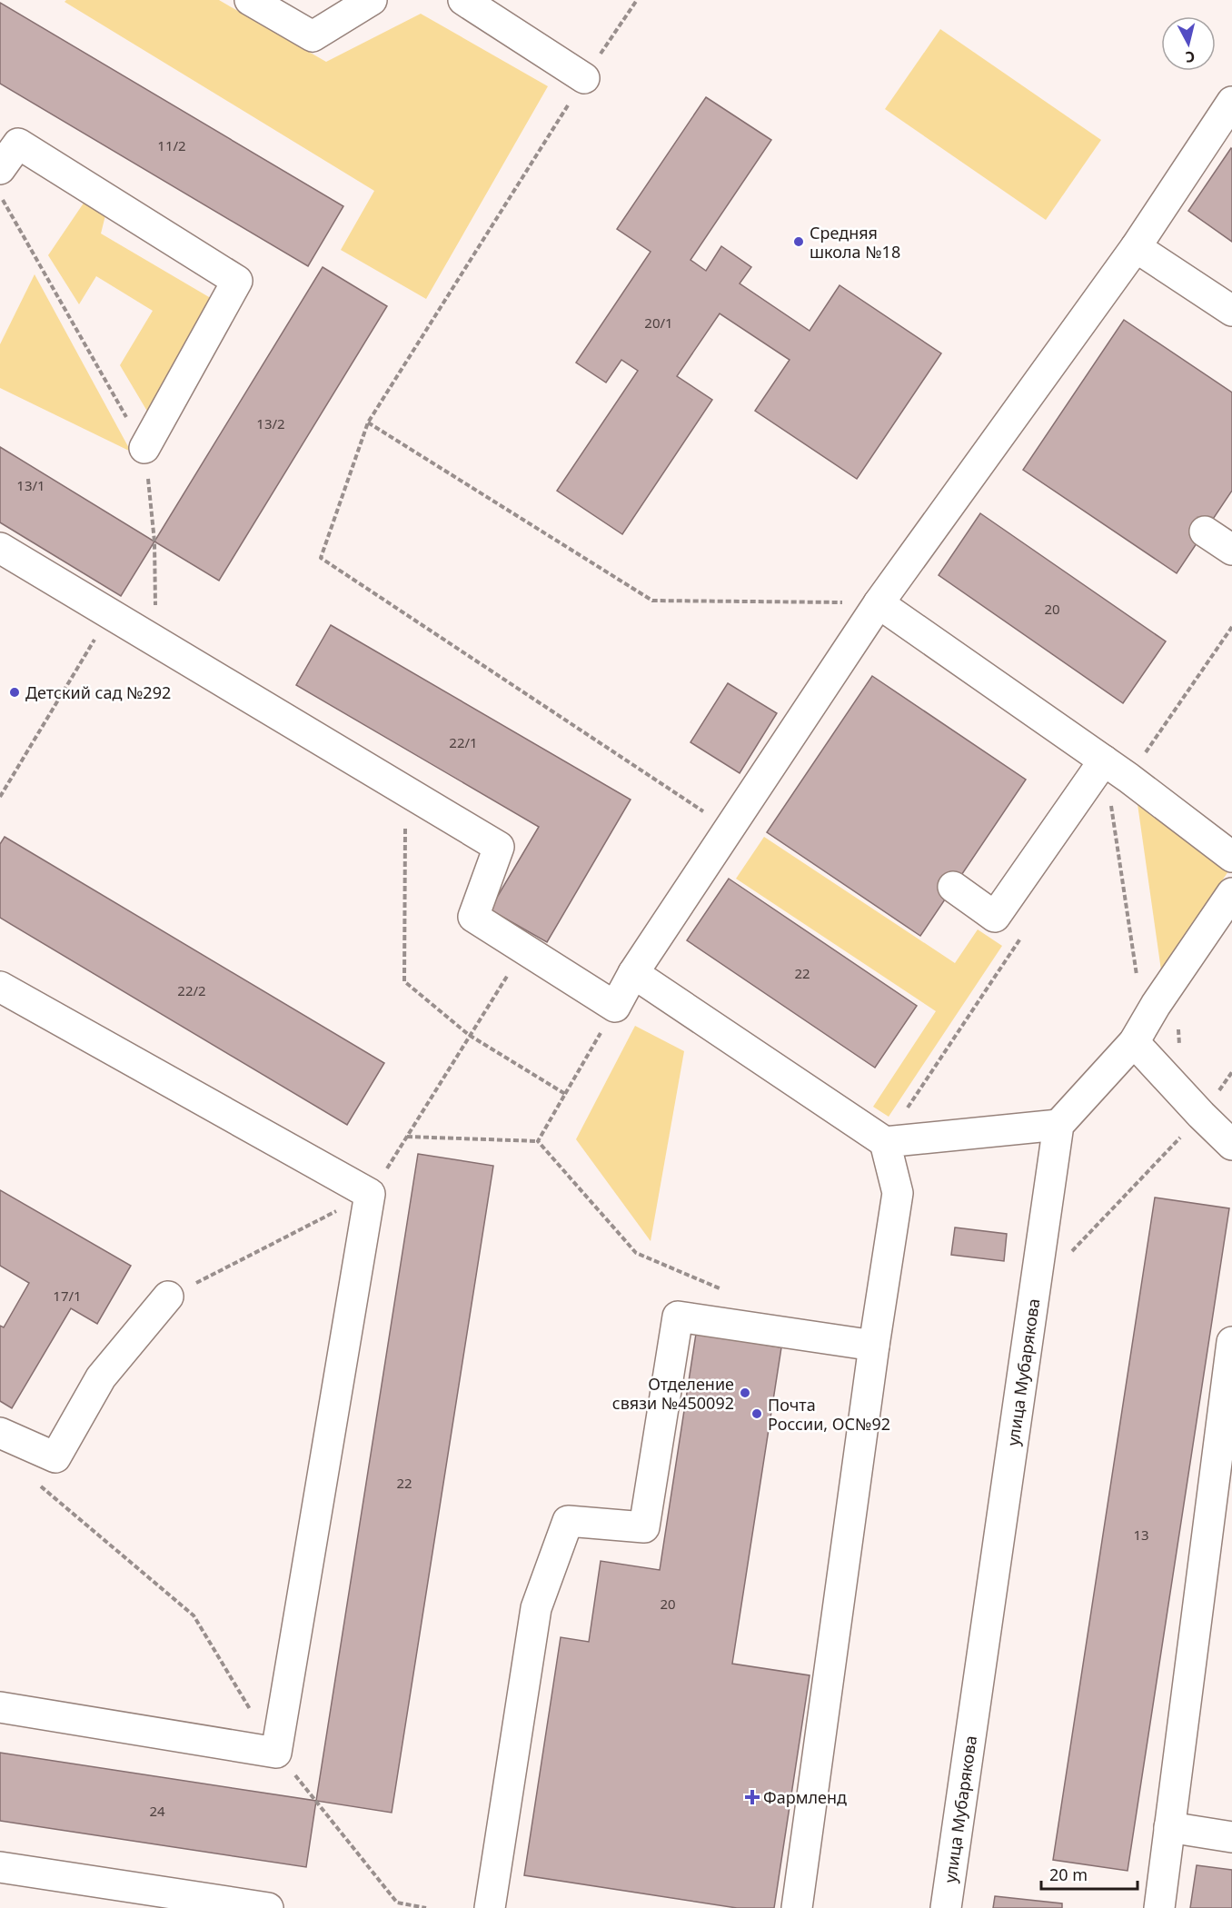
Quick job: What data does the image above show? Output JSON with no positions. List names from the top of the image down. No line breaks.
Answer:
{"streets":{"street":["улица Мубарякова"]},"places":{"other":["Средняя школа №18","Детский сад №292","Отделение связи №450092","Почта России, ОС№92"],"health":["Фармленд"]},"house_numbers":["11/2","20/1","13/2","13/1","20","22/1","22","22/2","17/1","22","13","20","24"],"scale_bar":"20 m","north":"bottom"}
